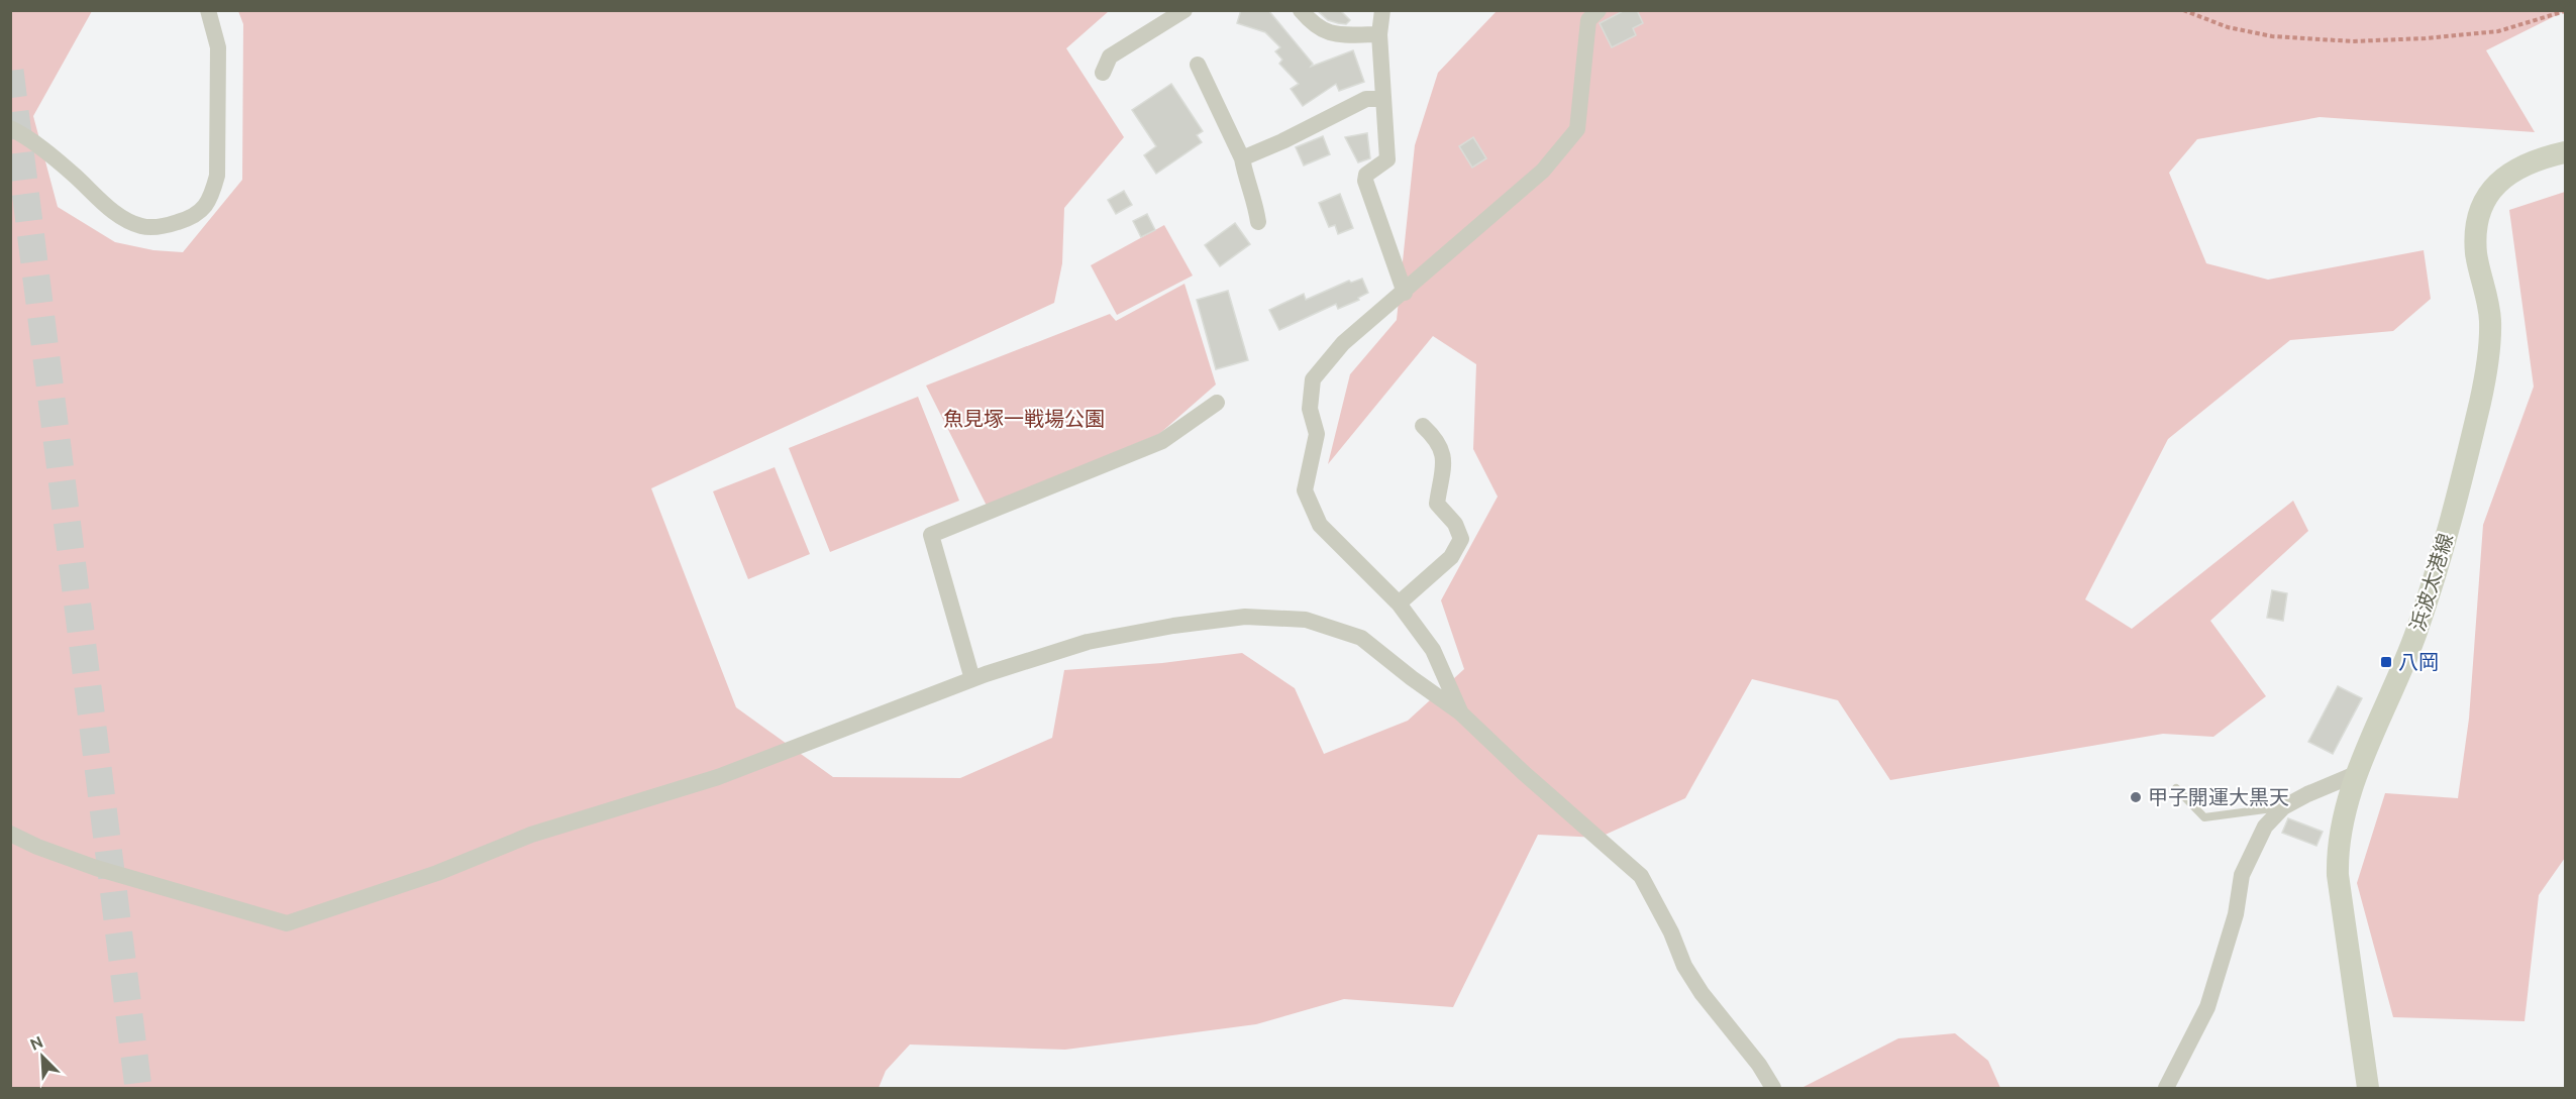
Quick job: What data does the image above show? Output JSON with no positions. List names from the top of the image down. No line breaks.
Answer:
{"streets":{"main road":["浜波太港線"]},"parks":["魚見塚一戦場公園"],"places":{"transit":["八岡"],"other":["甲子開運大黒天"]},"north":"top left"}
